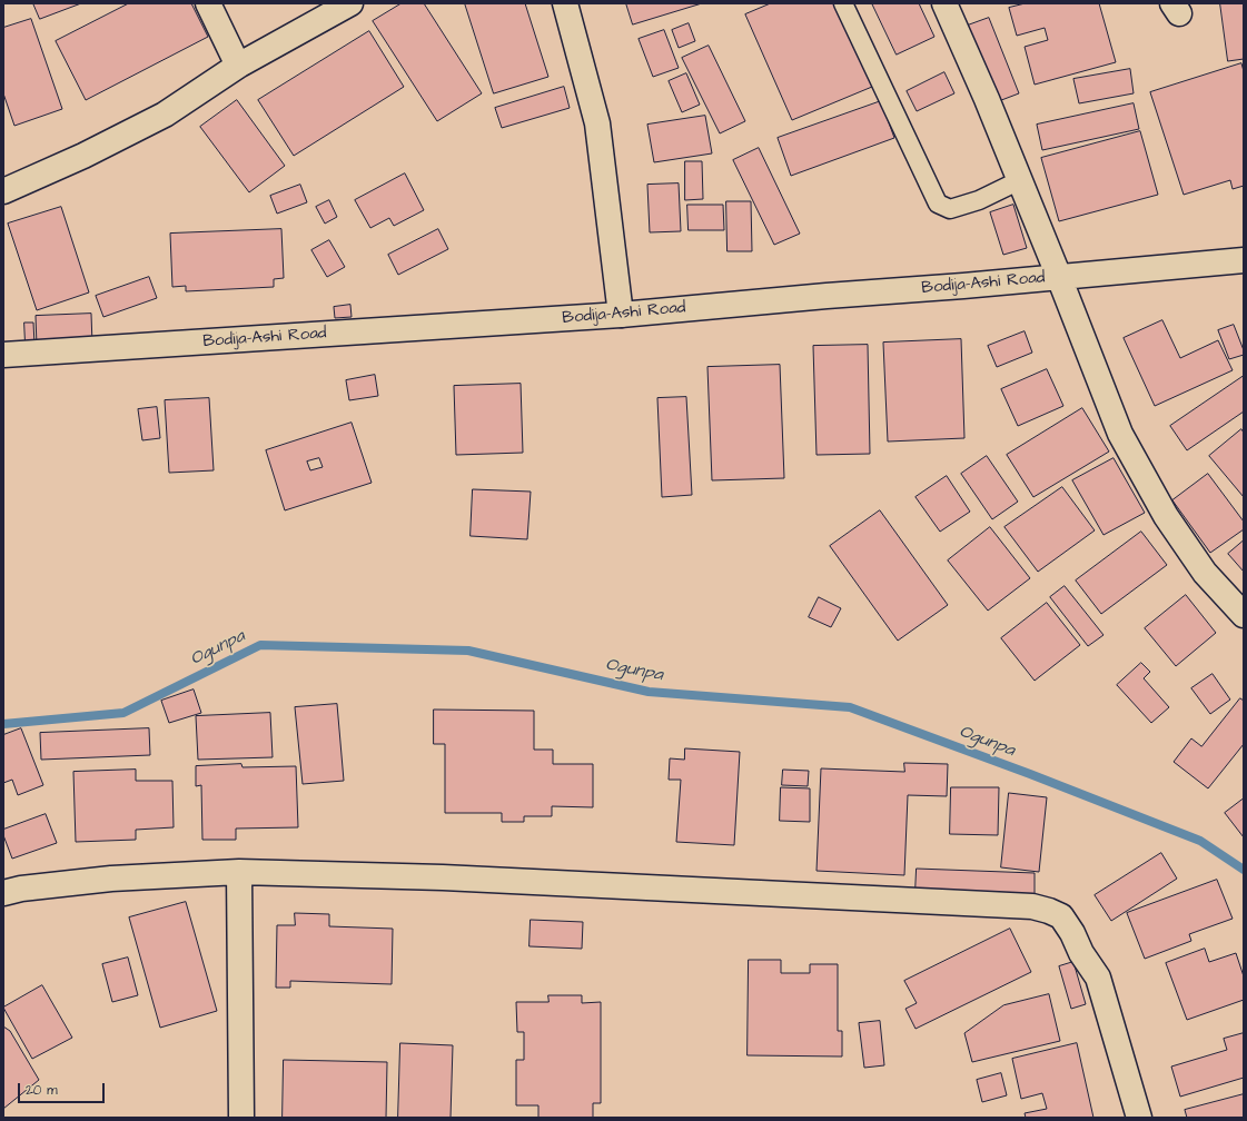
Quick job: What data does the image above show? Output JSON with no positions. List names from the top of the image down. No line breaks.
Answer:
{"streets":{"street":["Bodija-Ashi Road"]},"water":["Ogunpa"],"scale_bar":"20 m"}
